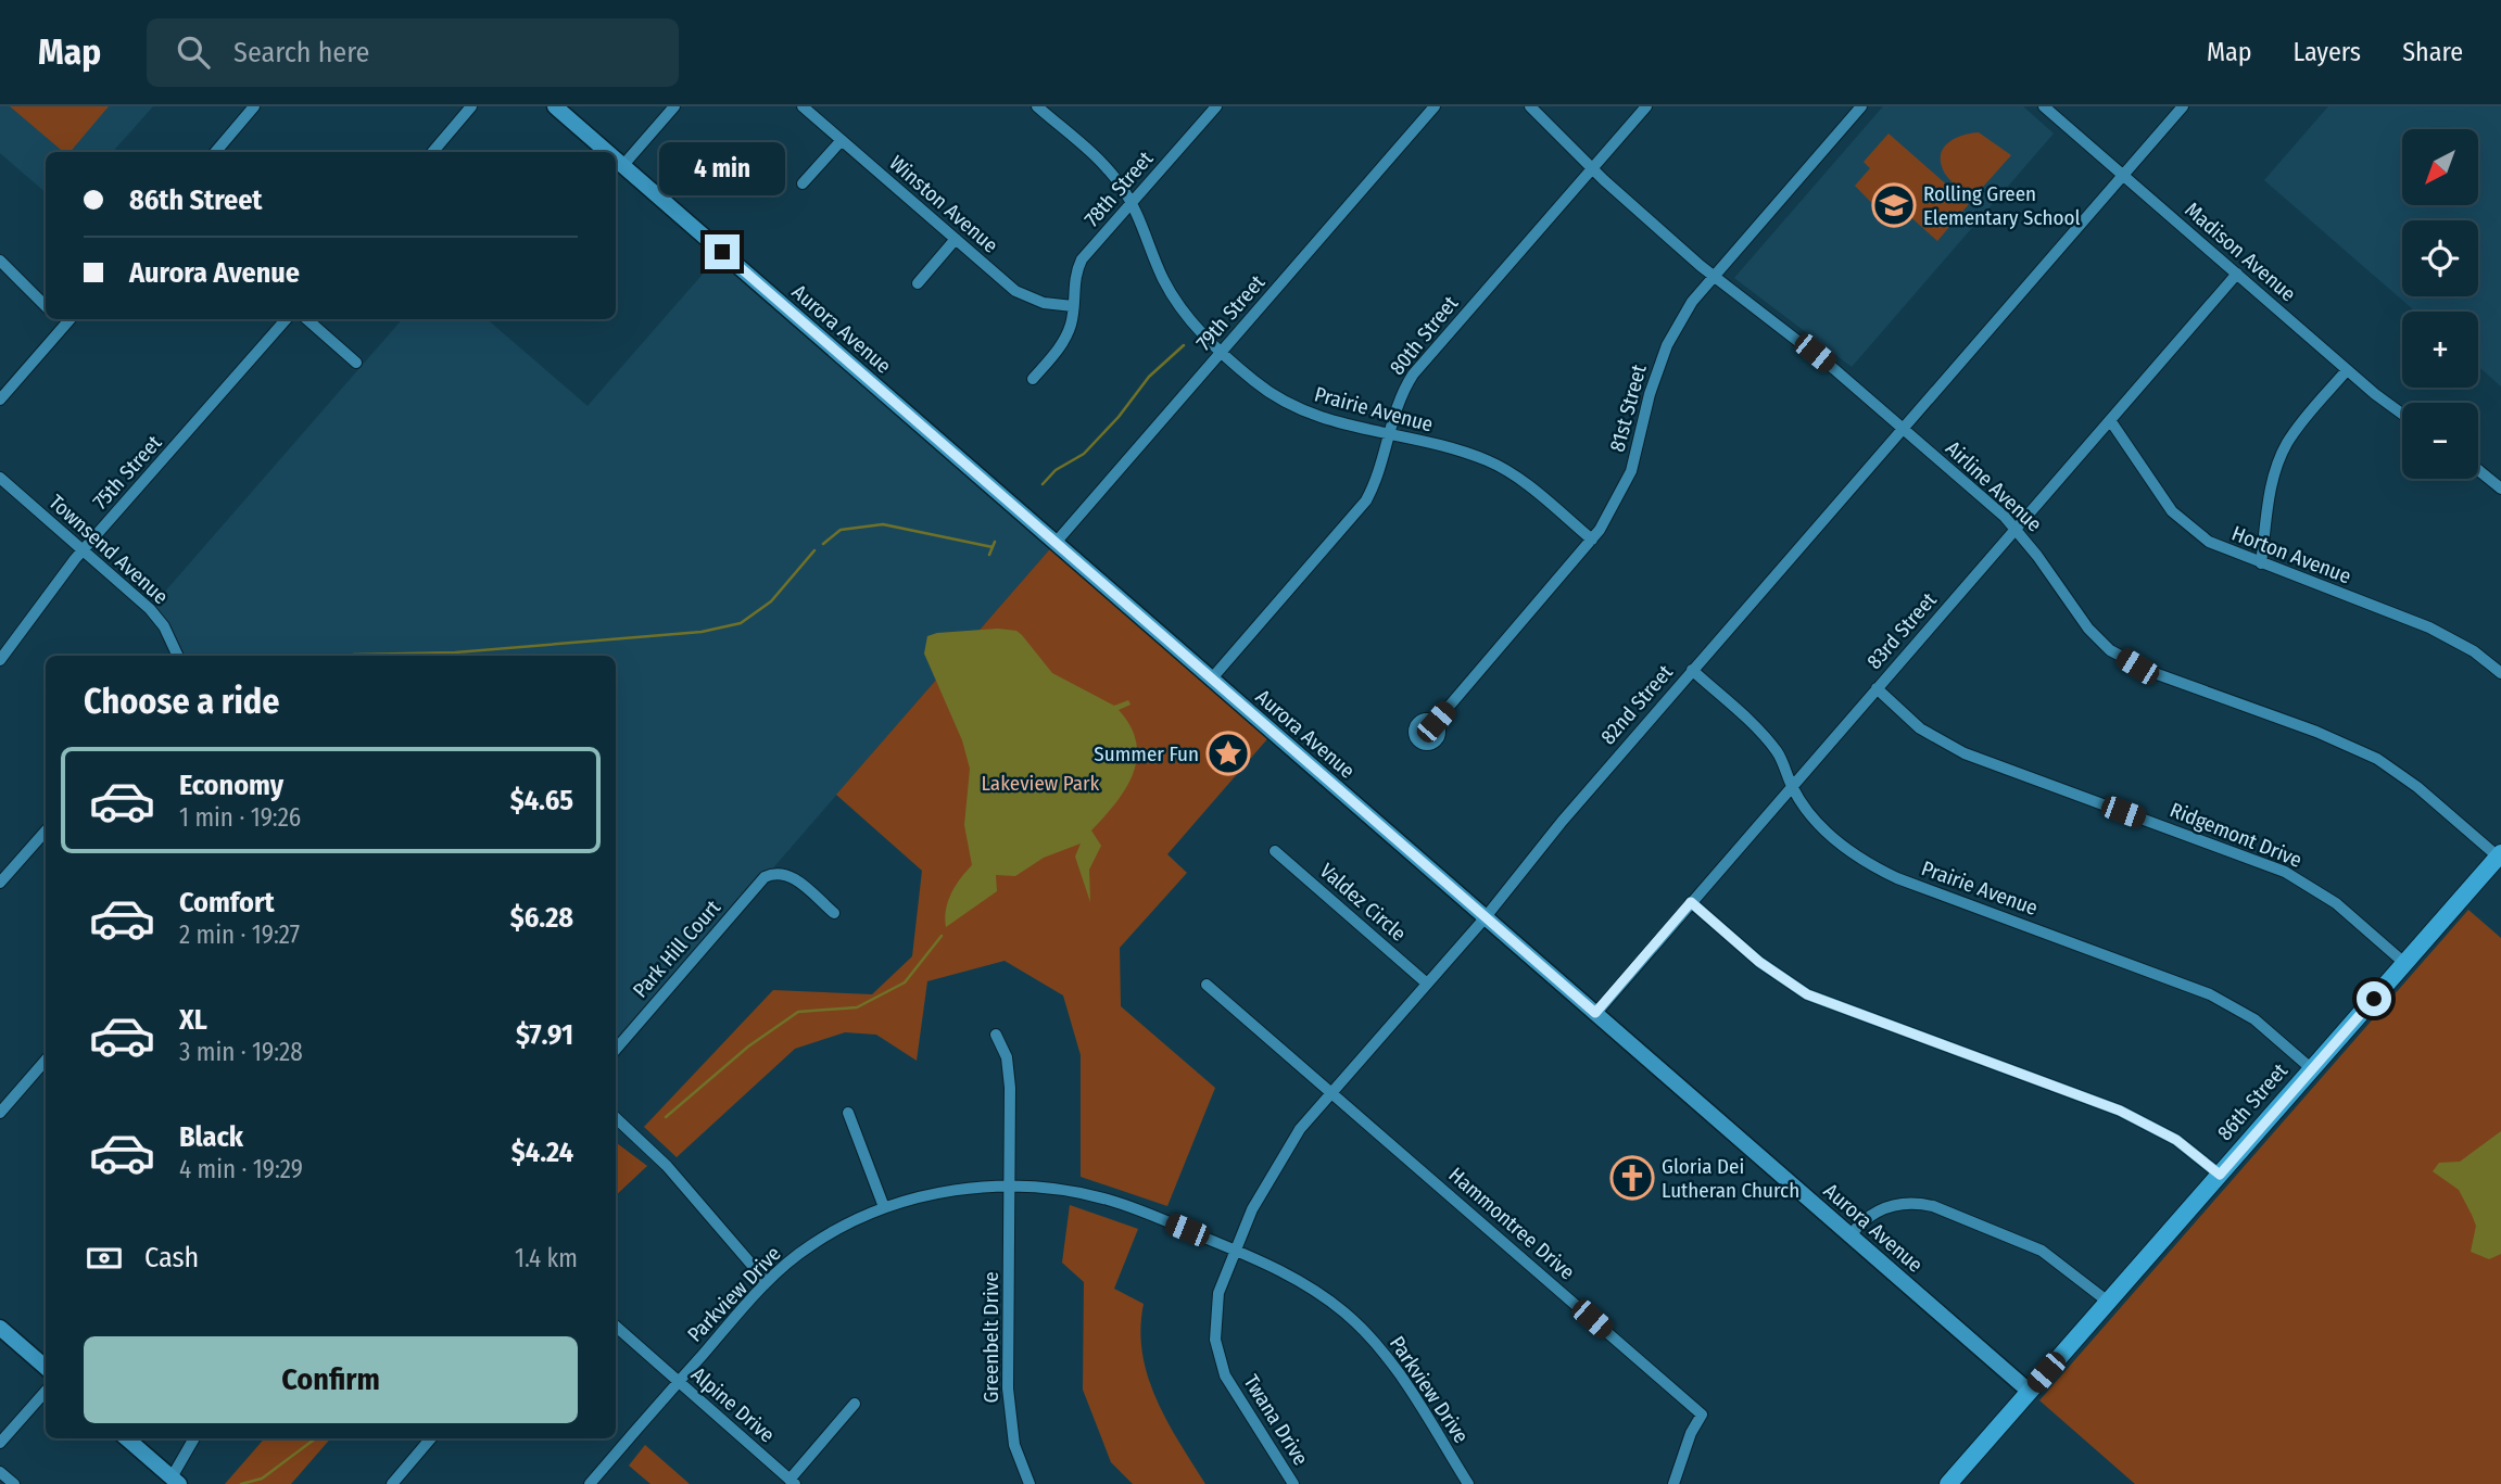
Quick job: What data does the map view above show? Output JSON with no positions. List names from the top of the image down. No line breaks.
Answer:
{"streets":{"main road":["86th Street"],"street":["78th Street","Winston Avenue","Madison Avenue","79th Street","Aurora Avenue","80th Street","81st Street","Prairie Avenue","75th Street","Airline Avenue","Townsend Avenue","Horton Avenue","83rd Street","82nd Street","Ridgemont Drive","Valdez Circle","Park Hill Court","Hammontree Drive","Parkview Drive","Greenbelt Drive","Alpine Drive","Twana Drive"]},"crossings":[["78th Street","Winston Avenue"],["78th Street","Prairie Avenue"],["Madison Avenue","83rd Street"],["Madison Avenue","82nd Street"],["79th Street","Aurora Avenue"],["79th Street","Prairie Avenue"],["Aurora Avenue","80th Street"],["Aurora Avenue","83rd Street"],["Aurora Avenue","82nd Street"],["Aurora Avenue","86th Street"],["80th Street","Prairie Avenue"],["80th Street","Airline Avenue"],["81st Street","Prairie Avenue"],["81st Street","Airline Avenue"],["Prairie Avenue","83rd Street"],["Prairie Avenue","82nd Street"],["Prairie Avenue","86th Street"],["75th Street","Townsend Avenue"],["Airline Avenue","83rd Street"],["Airline Avenue","82nd Street"],["Airline Avenue","86th Street"],["Horton Avenue","83rd Street"],["83rd Street","Ridgemont Drive"],["82nd Street","Valdez Circle"],["82nd Street","Hammontree Drive"],["82nd Street","Parkview Drive"],["82nd Street","Twana Drive"],["Ridgemont Drive","86th Street"],["Parkview Drive","Greenbelt Drive"],["Parkview Drive","Alpine Drive"]],"parks":["Lakeview Park"],"places":{"school or university":["Rolling Green Elementary School"],"place":["Summer Fun"],"church":["Gloria Dei Lutheran Church"]},"north":"bottom left","page":{"header":"Map","search":"Search here","nav":["Map","Layers","Share"],"map_buttons":["+","−"],"bubble":"4 min","banner":["86th Street","Aurora Avenue"],"heading":"Choose a ride","list":[{"name":"Economy","note":"1 min · 19:26","value":"$4.65"},{"name":"Comfort","note":"2 min · 19:27","value":"$6.28"},{"name":"XL","note":"3 min · 19:28","value":"$7.91"},{"name":"Black","note":"4 min · 19:29","value":"$4.24"}],"pay":["Cash","1.4 km"],"buttons":"Confirm"}}
